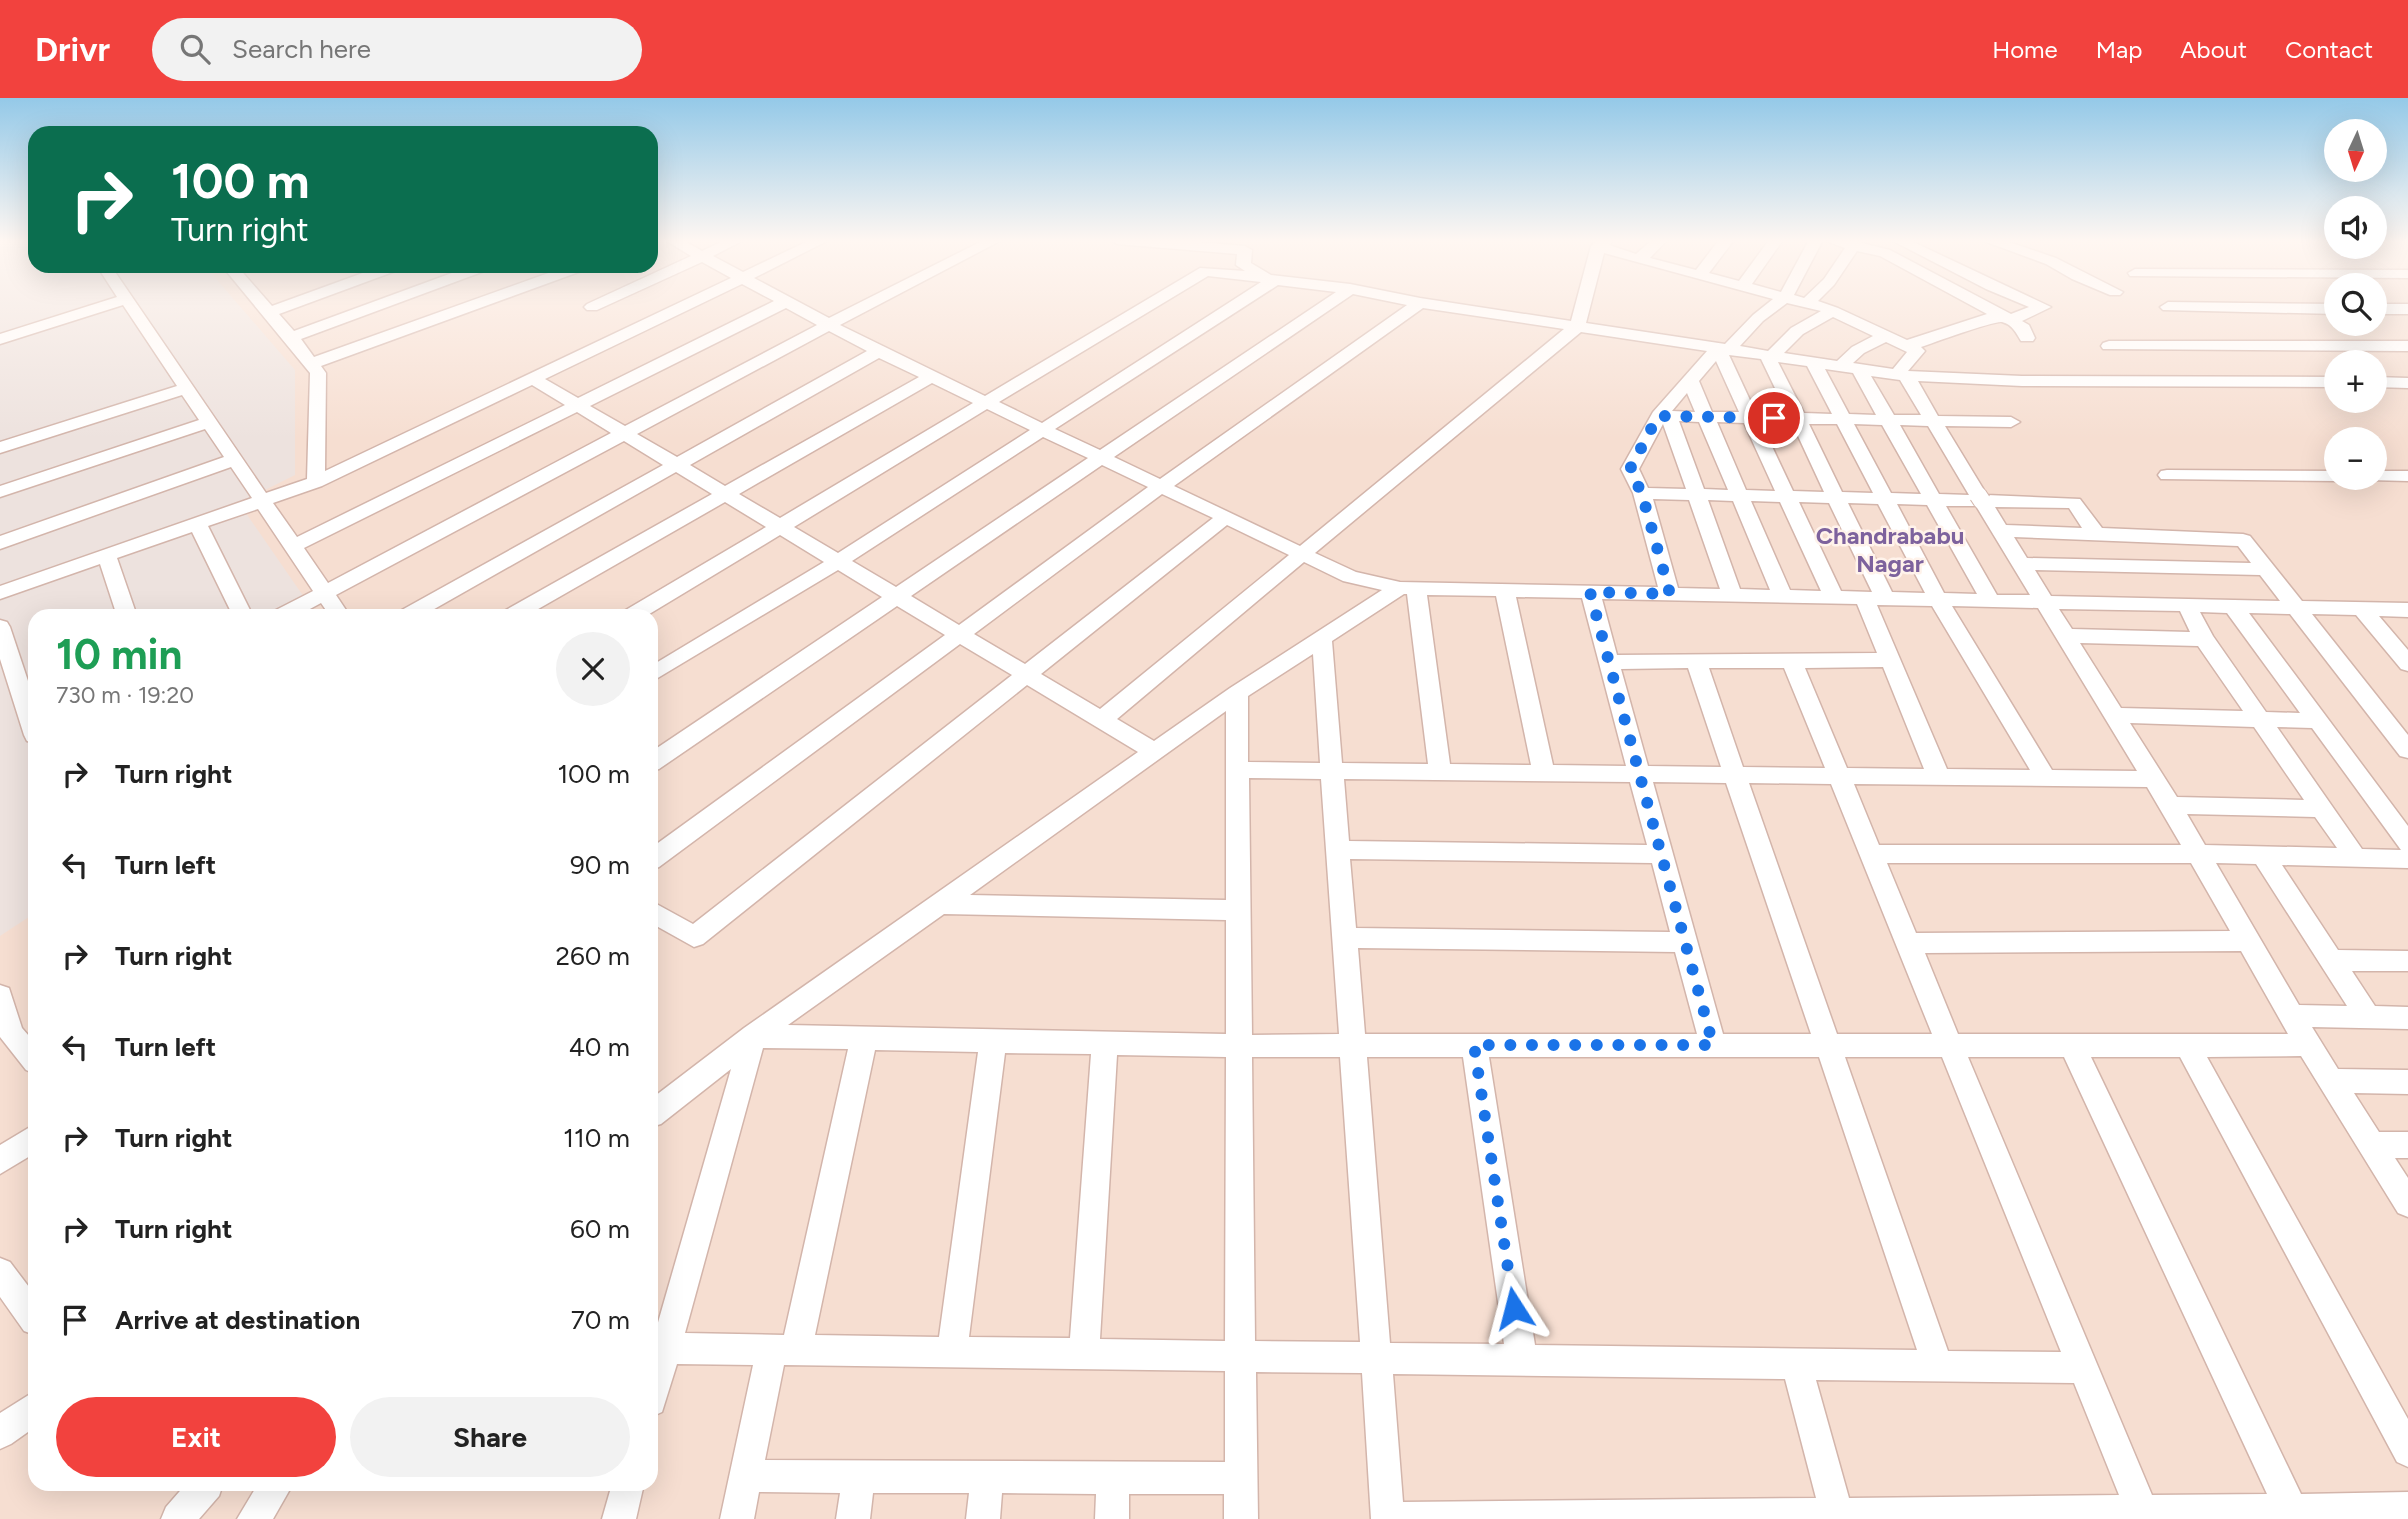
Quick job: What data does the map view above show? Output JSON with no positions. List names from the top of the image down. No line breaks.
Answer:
{"districts":["Chandrababu Nagar"],"north":"bottom","page":{"header":"Drivr","search":"Search here","nav":["Home","Map","About","Contact"],"map_buttons":["+","−"],"turn":["100 m","Turn right"],"heading":["10 min","730 m · 19:20"],"list":[{"name":"Turn right","value":"100 m"},{"name":"Turn left","value":"90 m"},{"name":"Turn right","value":"260 m"},{"name":"Turn left","value":"40 m"},{"name":"Turn right","value":"110 m"},{"name":"Turn right","value":"60 m"},{"name":"Arrive at destination","value":"70 m"}],"buttons":["Exit","Share"]}}
